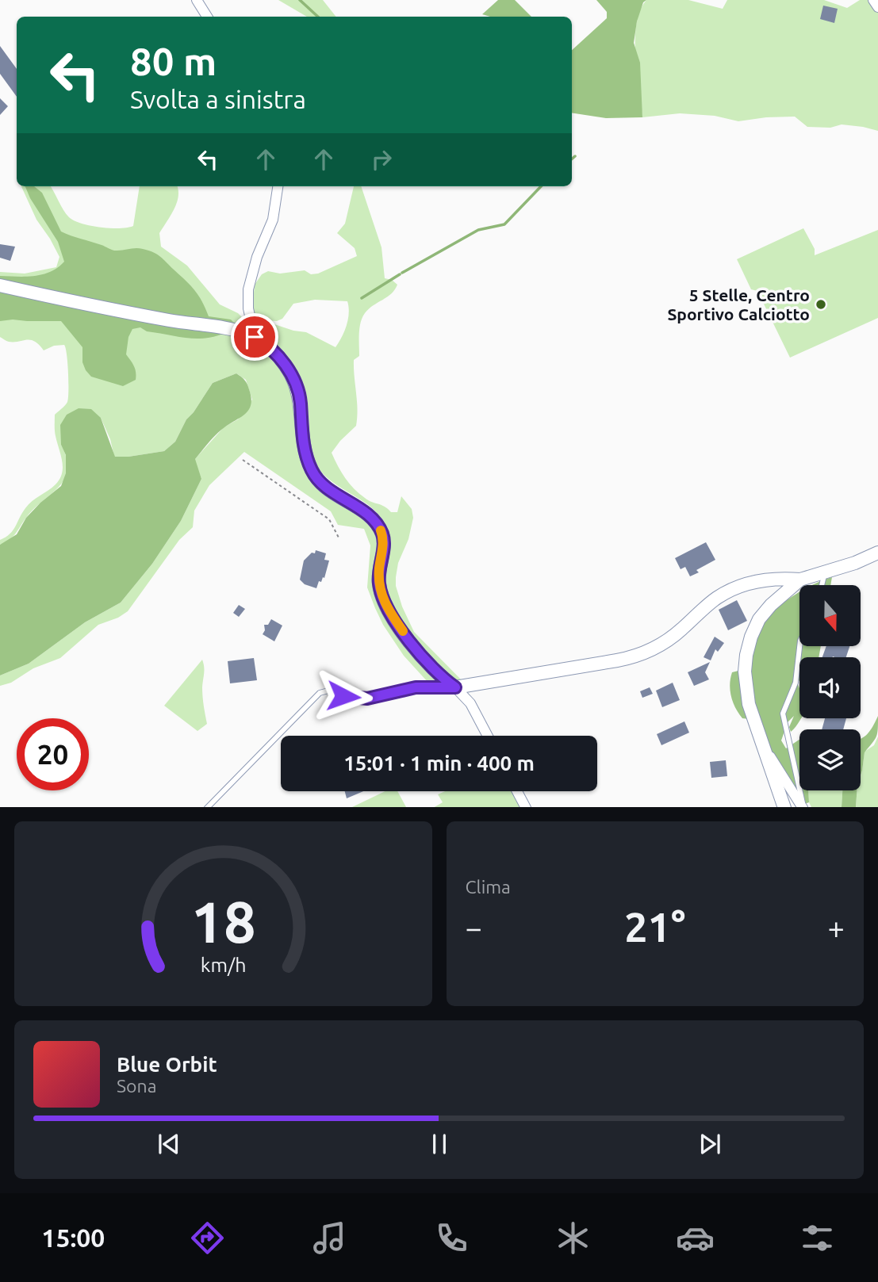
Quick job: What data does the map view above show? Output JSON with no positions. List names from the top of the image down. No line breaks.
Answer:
{"places":["5 Stelle, Centro Sportivo Calciotto"],"north":"bottom","page":{"turn":["80 m","Svolta a sinistra"],"limit":"20","trip":"15:01 · 1 min · 400 m","tile":"Clima","heat":["−","21°","+"],"song":["Blue Orbit","Sona"],"tabs":"15:00","gauge":["18","km/h"]}}
